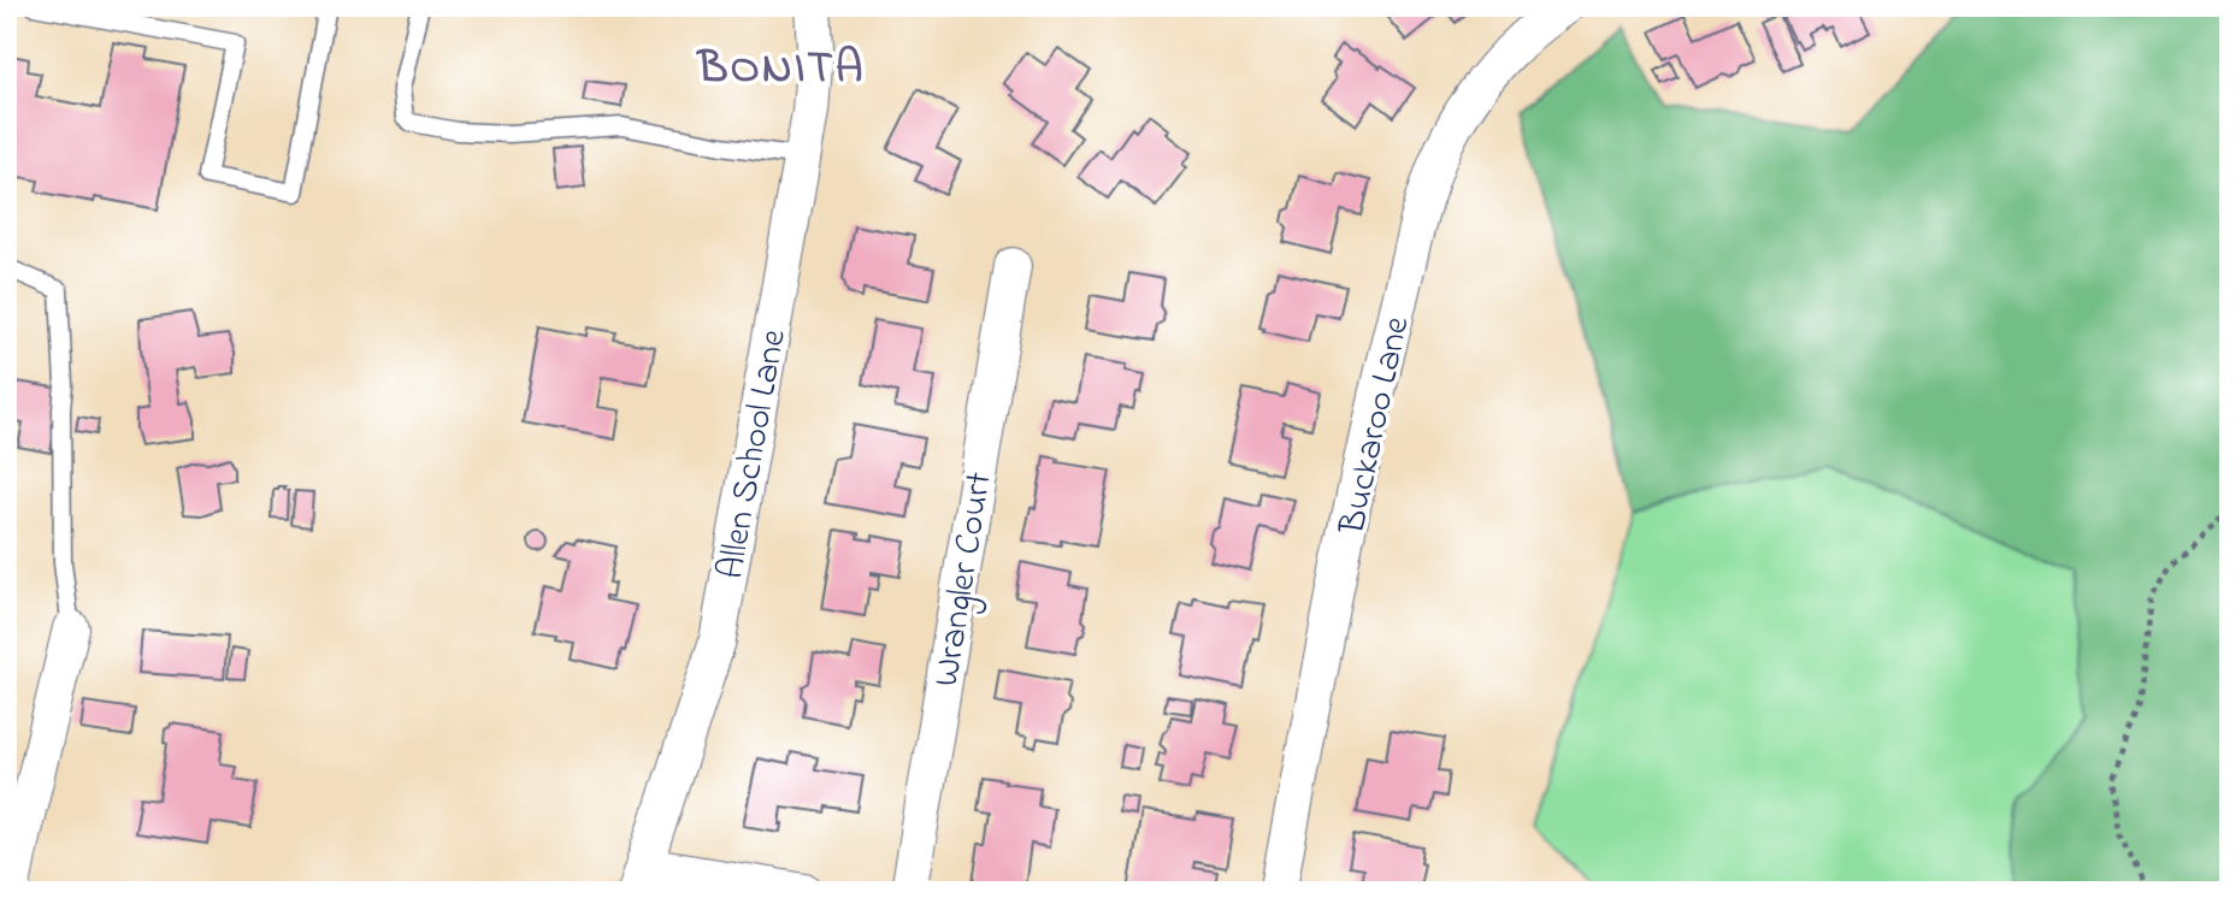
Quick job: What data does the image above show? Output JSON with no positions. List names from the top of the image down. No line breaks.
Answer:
{"streets":{"street":["Buckaroo Lane","Allen School Lane","Wrangler Court"]},"districts":["BONITA"]}
